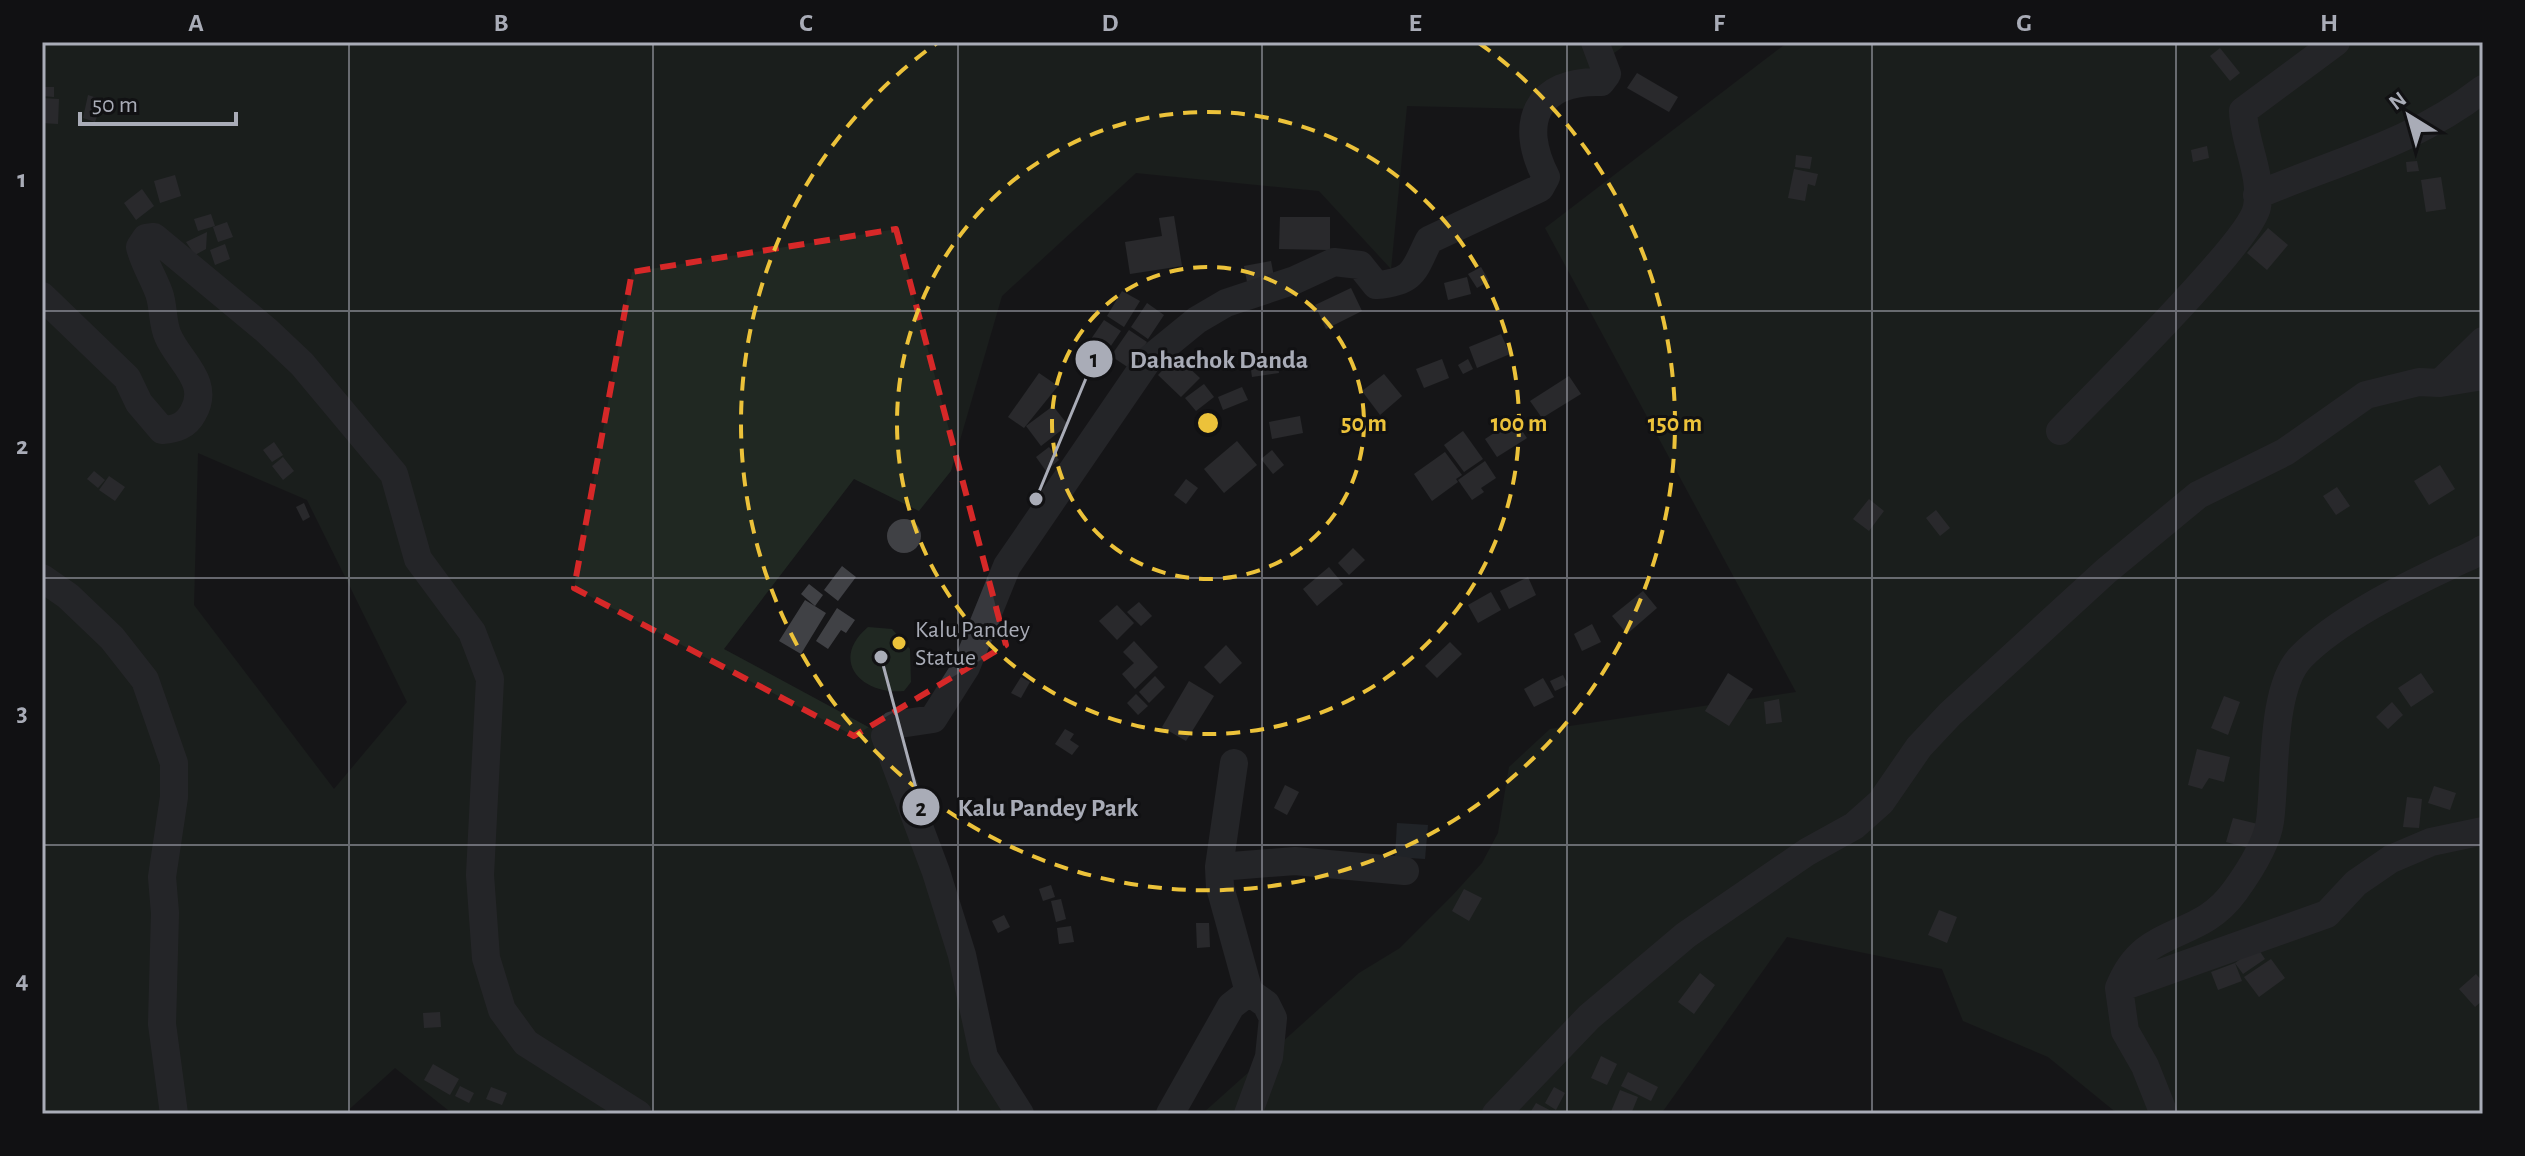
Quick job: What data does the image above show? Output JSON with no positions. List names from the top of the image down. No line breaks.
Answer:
{"places":["Dahachok Danda","Kalu Pandey Statue","Kalu Pandey Park"],"scale_bar":"50 m","north":"top left","grid":{"columns":["A","B","C","D","E","F","G","H"],"rows":["1","2","3","4"]},"rings":["50 m","100 m","150 m"]}
